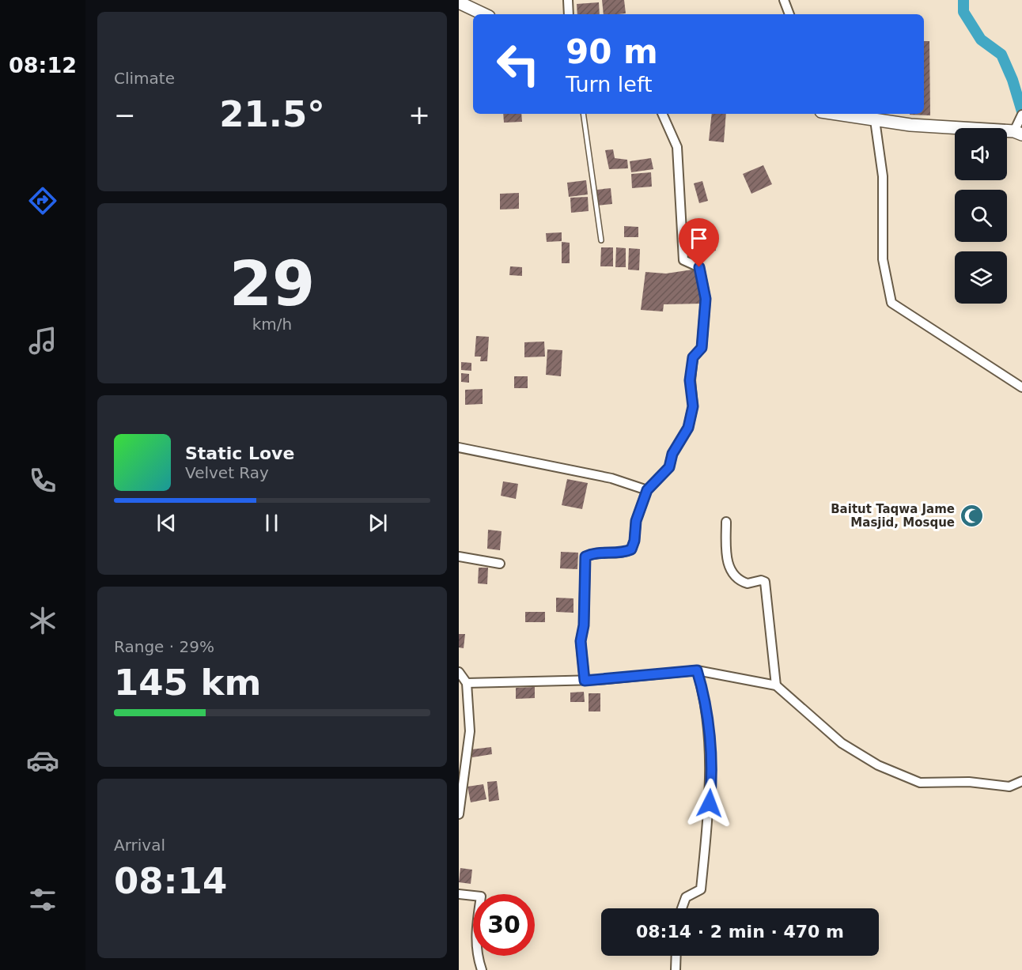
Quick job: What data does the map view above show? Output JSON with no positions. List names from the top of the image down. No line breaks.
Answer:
{"places":{"mosque":["Baitut Taqwa Jame Masjid, Mosque"]},"page":{"tabs":"08:12","tile":["Climate",["29","km/h"],["Range · 29%","145 km"],["Arrival","08:14"]],"turn":["90 m","Turn left"],"heat":["−","21.5°","+"],"song":["Static Love","Velvet Ray"],"limit":"30","trip":"08:14 · 2 min · 470 m"}}
